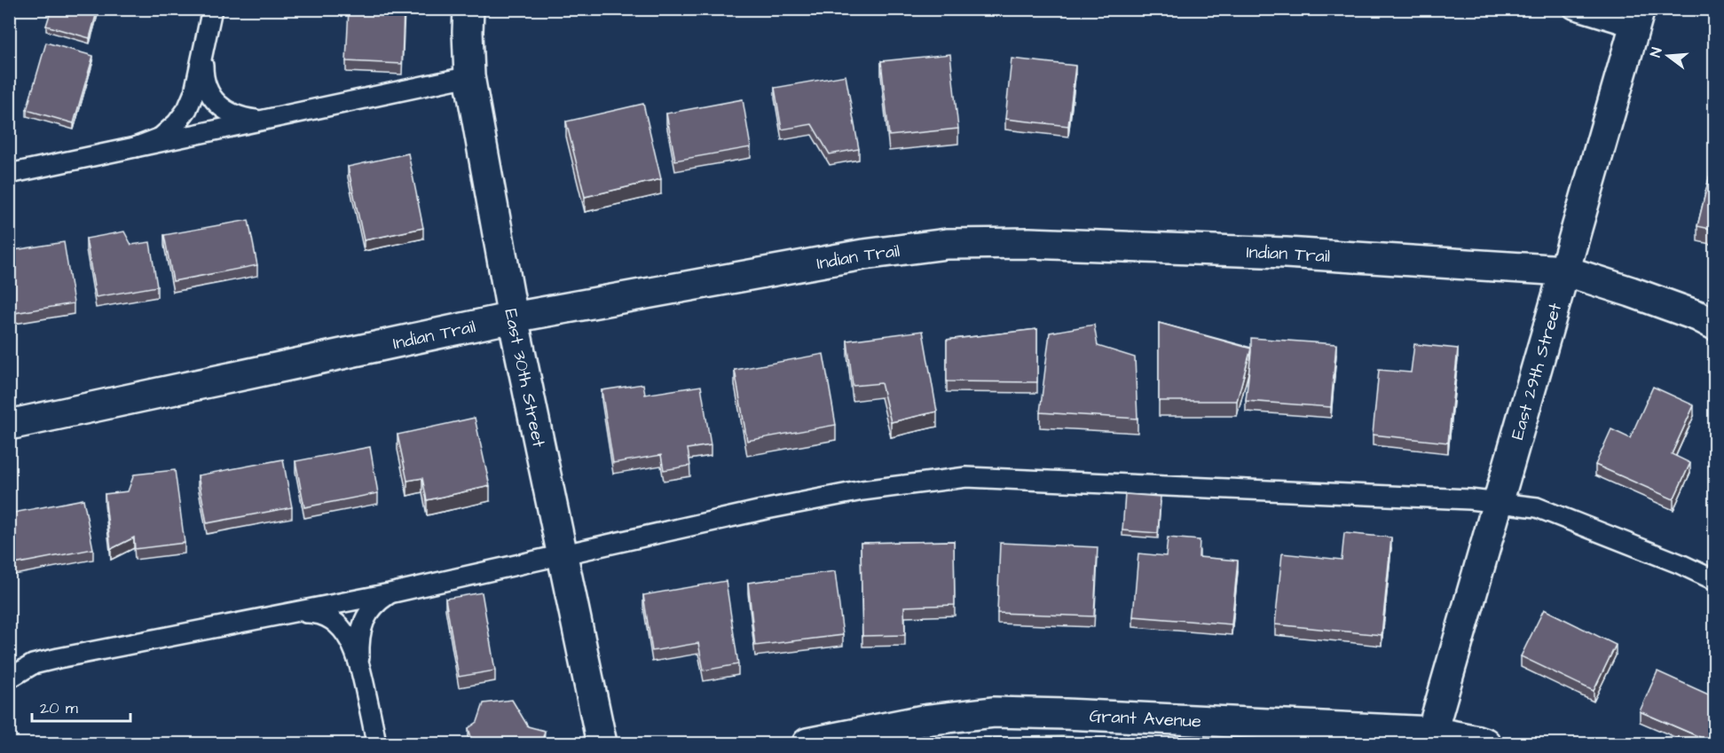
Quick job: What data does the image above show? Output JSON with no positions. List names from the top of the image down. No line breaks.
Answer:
{"streets":{"street":["Indian Trail","East 29th Street","East 30th Street","Grant Avenue"]},"crossings":[["Indian Trail","East 29th Street"],["Indian Trail","East 30th Street"],["East 29th Street","Grant Avenue"]],"scale_bar":"20 m","north":"left"}
